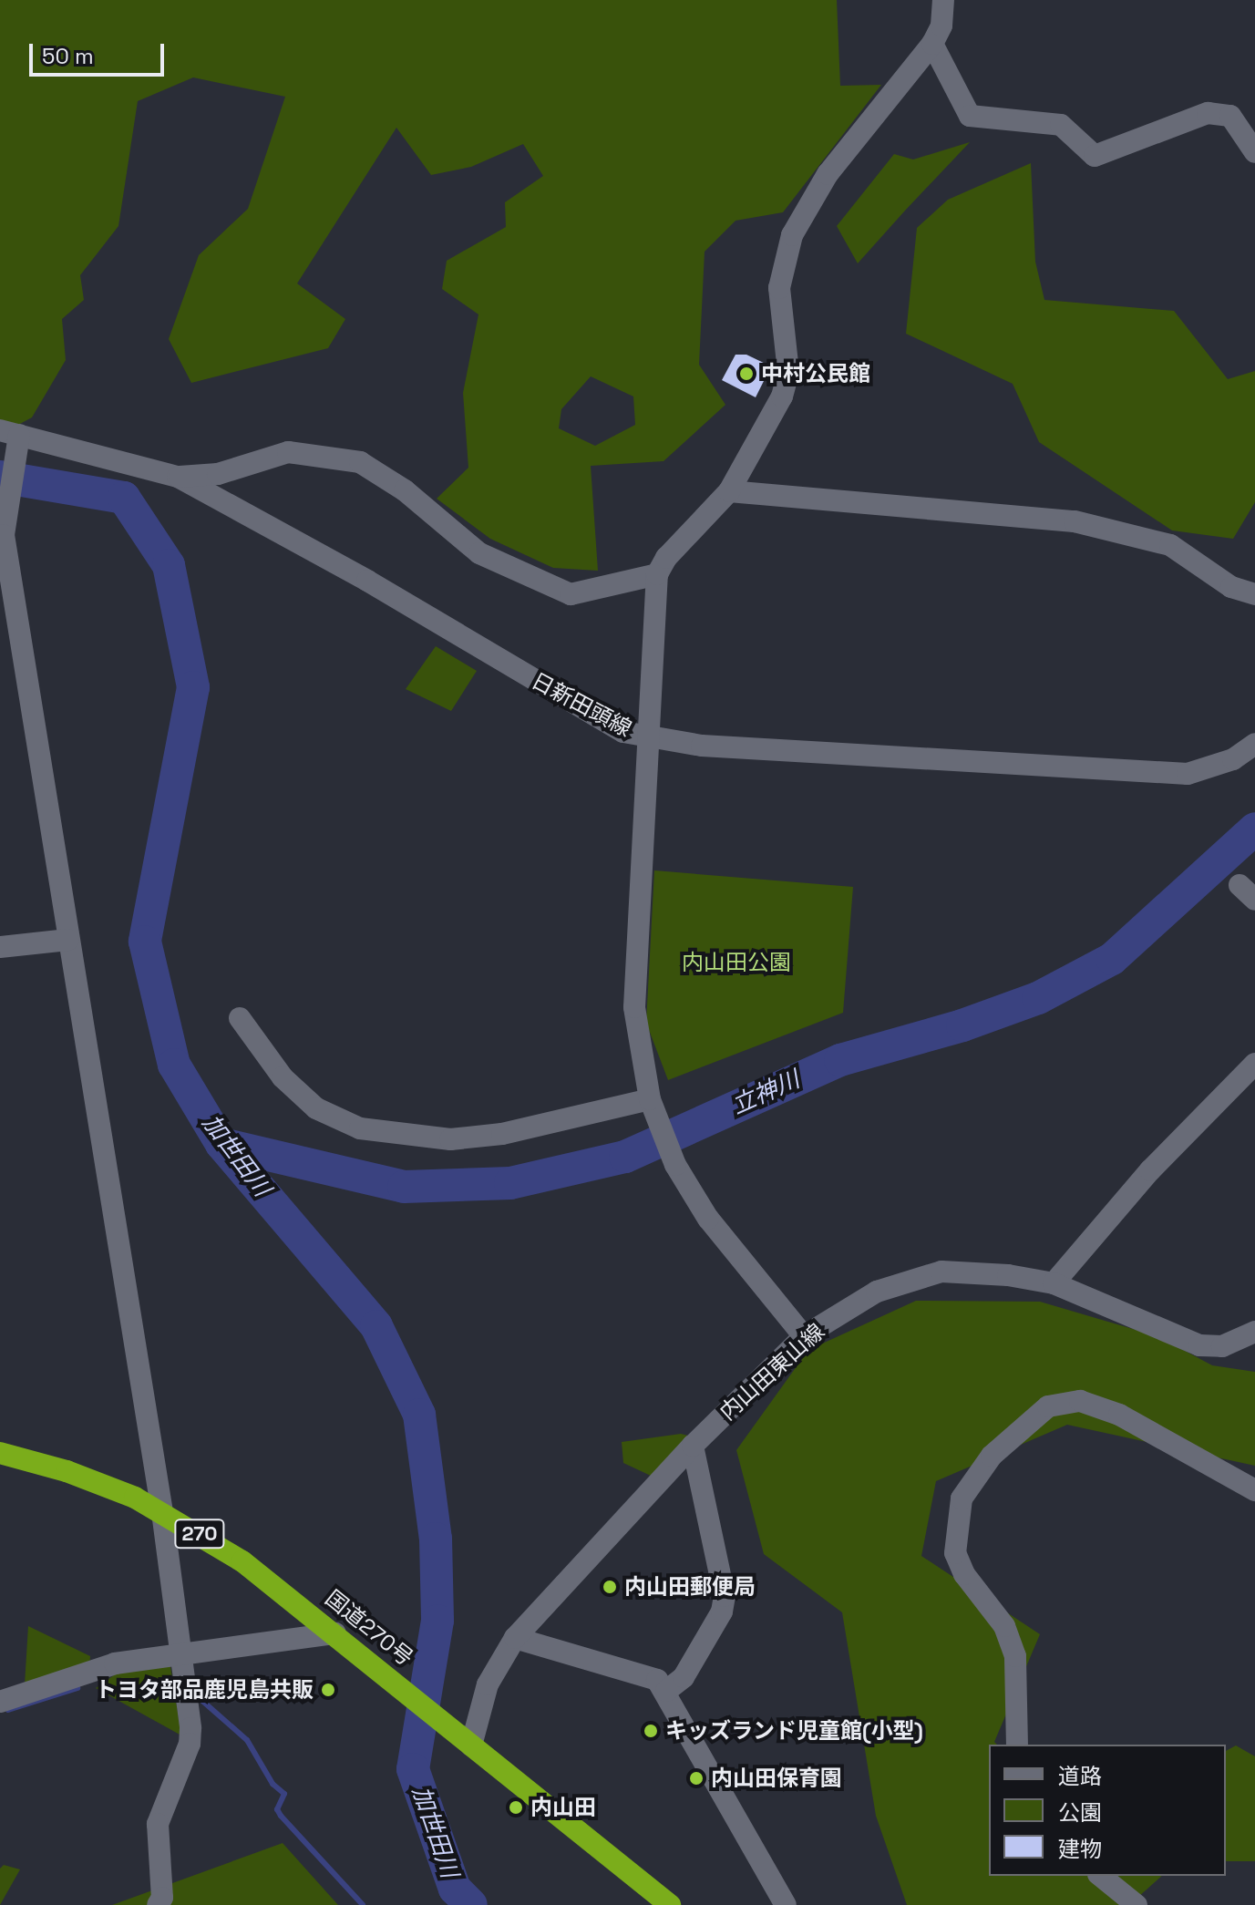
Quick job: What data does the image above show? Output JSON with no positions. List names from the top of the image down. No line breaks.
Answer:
{"streets":{"highway":["270","国道270号"],"street":["日新田頭線","内山田東山線"]},"crossings":[["内山田東山線","国道270号"]],"water":["立神川","加世田川"],"parks":["内山田公園"],"places":["中村公民館","内山田郵便局","トヨタ部品鹿児島共販","キッズランド児童館(小型)","内山田保育園","内山田"],"legend":["道路","公園","建物"],"scale_bar":"50 m"}
